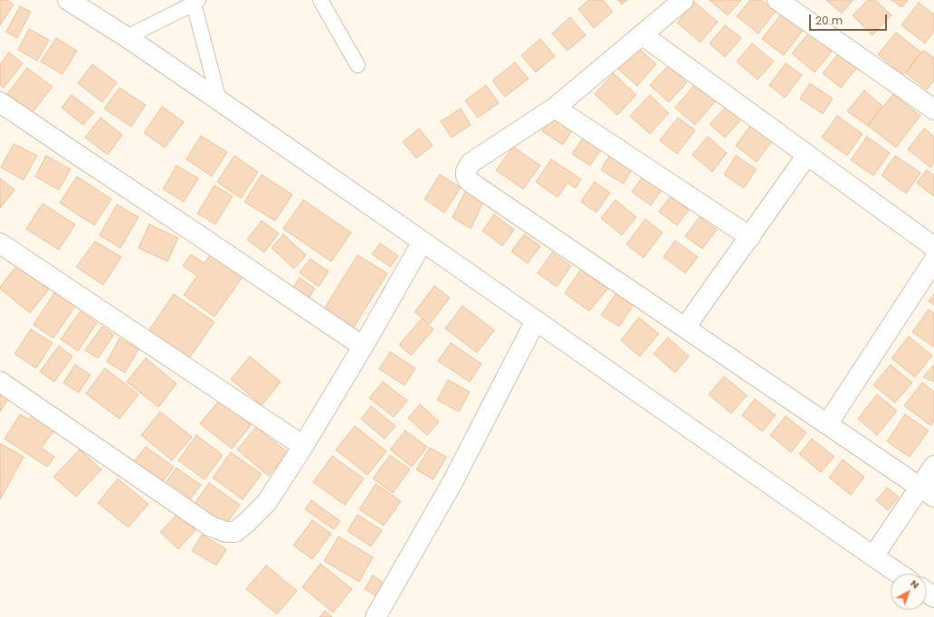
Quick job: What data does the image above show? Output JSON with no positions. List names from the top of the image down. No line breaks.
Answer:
{"scale_bar":"20 m","north":"top right"}
